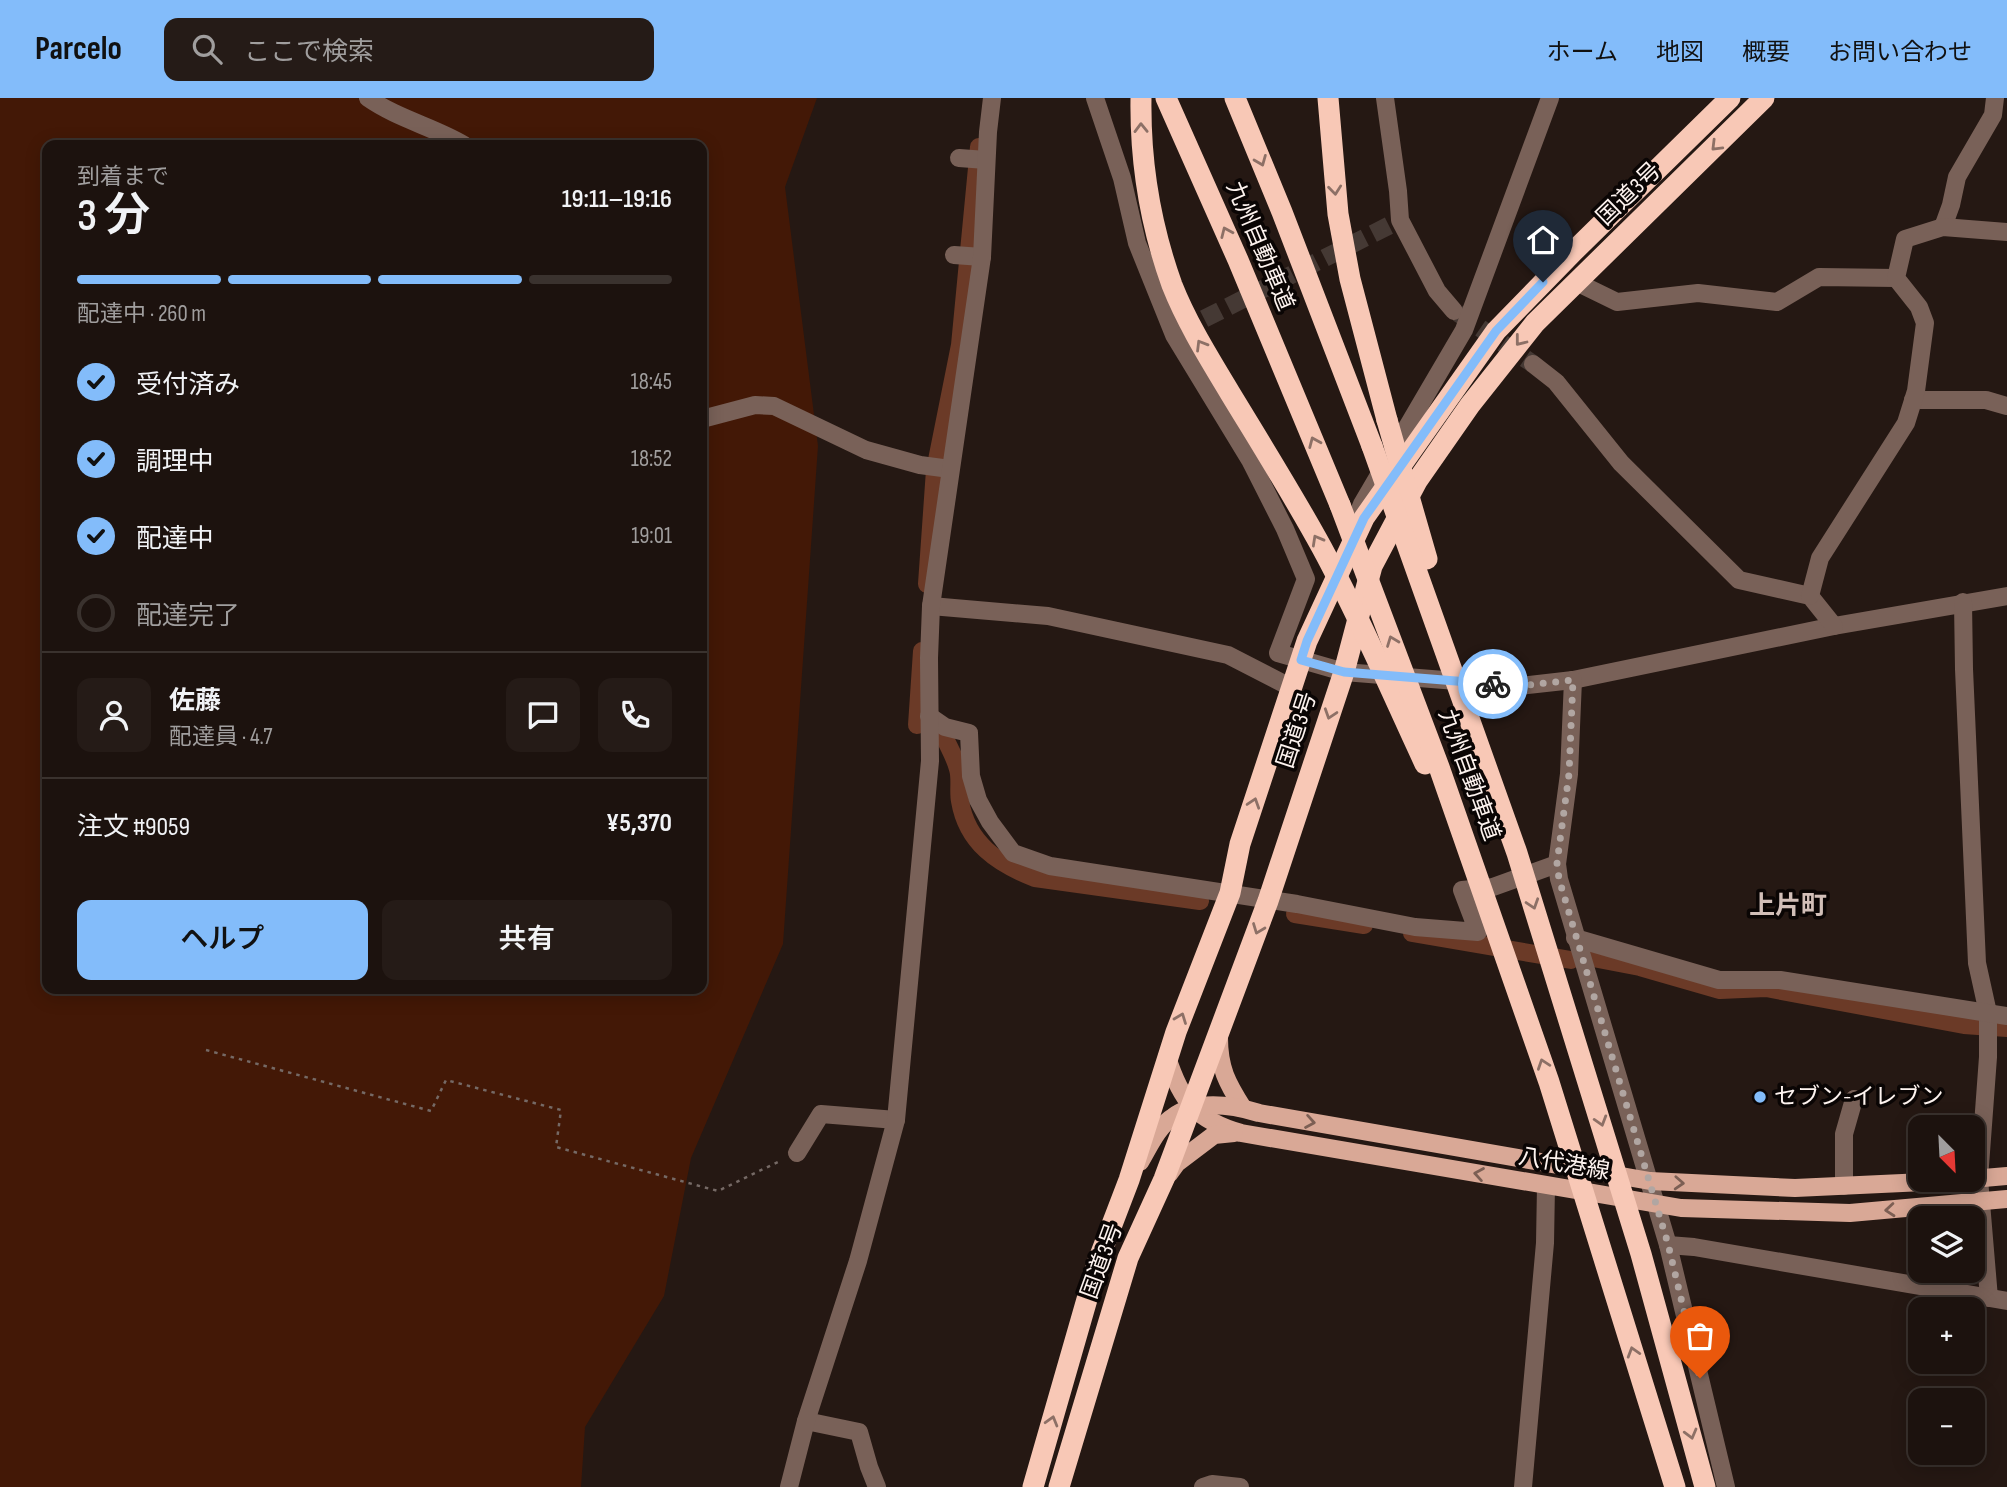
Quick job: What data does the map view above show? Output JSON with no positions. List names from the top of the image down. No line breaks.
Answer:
{"streets":{"highway":["国道3号","九州自動車道"],"main road":["八代港線"]},"crossings":[["国道3号","八代港線"]],"districts":["上片町"],"places":["セブン-イレブン"],"north":"bottom right","page":{"header":"Parcelo","search":"ここで検索","nav":["ホーム","地図","概要","お問い合わせ"],"heading":["3 分","到着まで","19:11–19:16"],"panel":["佐藤","配達員 · 4.7","注文 #9059","¥5,370"],"bar":"配達中 · 260 m","list":[["受付済み","18:45"],["調理中","18:52"],["配達中","19:01"],"配達完了"],"buttons":["ヘルプ","共有"],"map_buttons":["+","−"]}}
